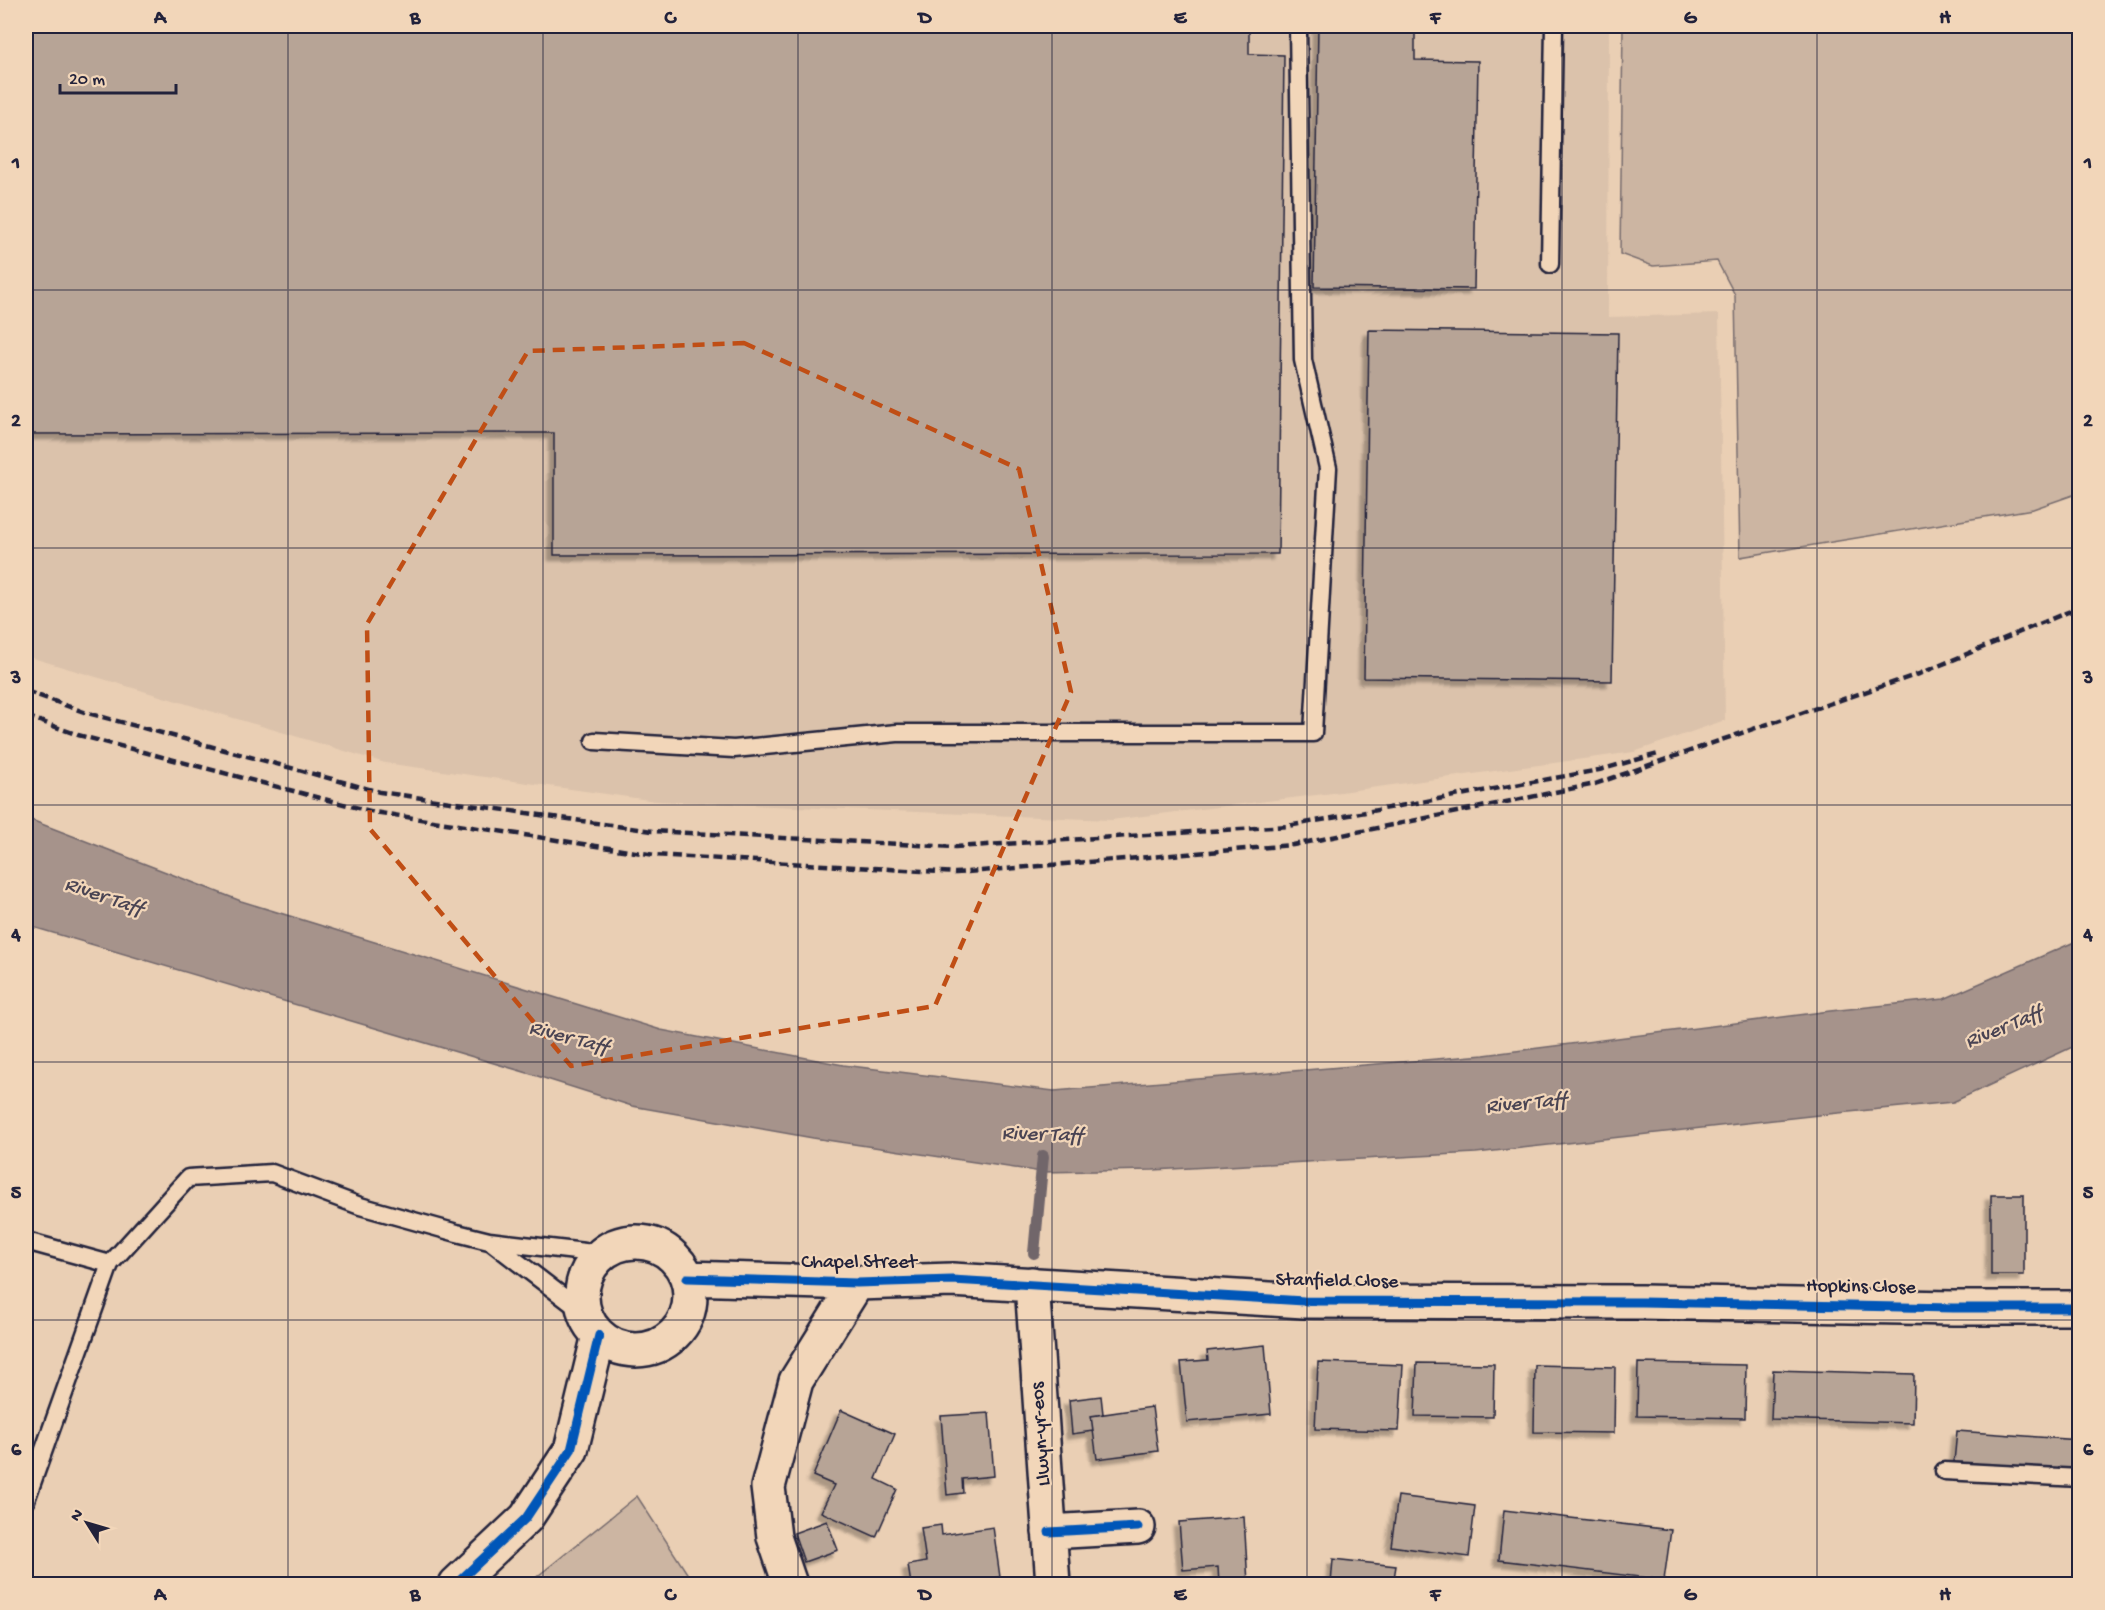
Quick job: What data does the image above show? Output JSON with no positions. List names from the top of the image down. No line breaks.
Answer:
{"streets":{"street":["Chapel Street","Stanfield Close","Hopkins Close","Llwyn-yr-eos"]},"crossings":[["Chapel Street","Stanfield Close"],["Chapel Street","Llwyn-yr-eos"],["Stanfield Close","Hopkins Close"],["Stanfield Close","Llwyn-yr-eos"]],"water":["River Taff"],"scale_bar":"20 m","north":"top left","grid":{"columns":["A","B","C","D","E","F","G","H"],"rows":["1","2","3","4","5","6"]}}
